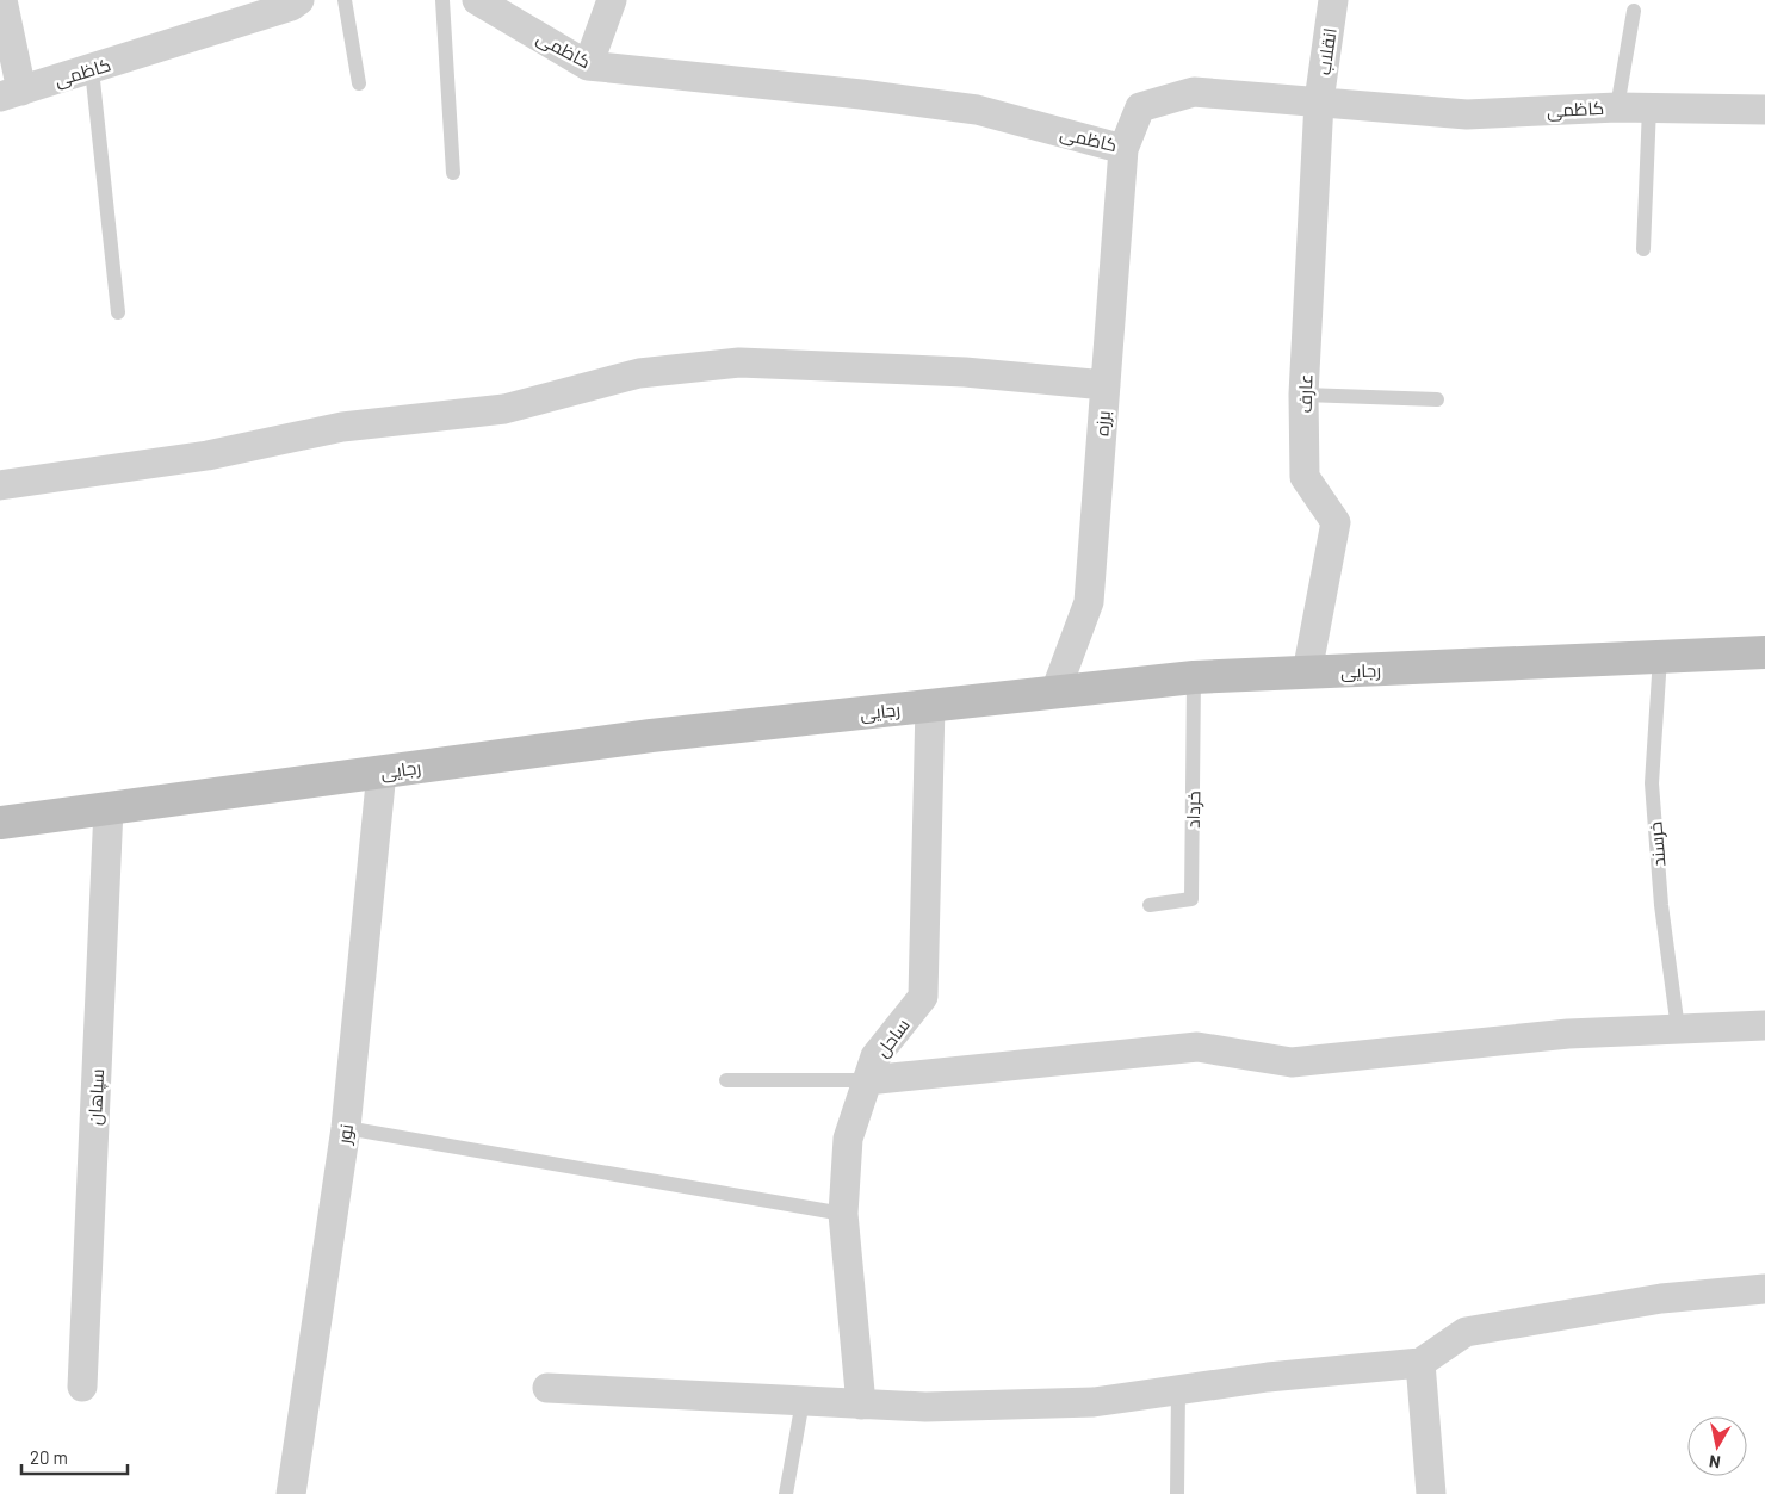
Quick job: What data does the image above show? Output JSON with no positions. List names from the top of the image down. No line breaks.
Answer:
{"streets":{"street":["کاظمی","انقلاب","عارف","برزه","رجایی","ساحل","سپاهان","نور"],"lane":["خرداد","خرسند"]},"crossings":[["کاظمی","انقلاب"],["کاظمی","عارف"],["کاظمی","برزه"],["انقلاب","عارف"],["عارف","رجایی"],["برزه","رجایی"],["رجایی","خرداد"],["رجایی","خرسند"],["رجایی","ساحل"],["رجایی","سپاهان"],["رجایی","نور"]],"scale_bar":"20 m","north":"bottom"}
